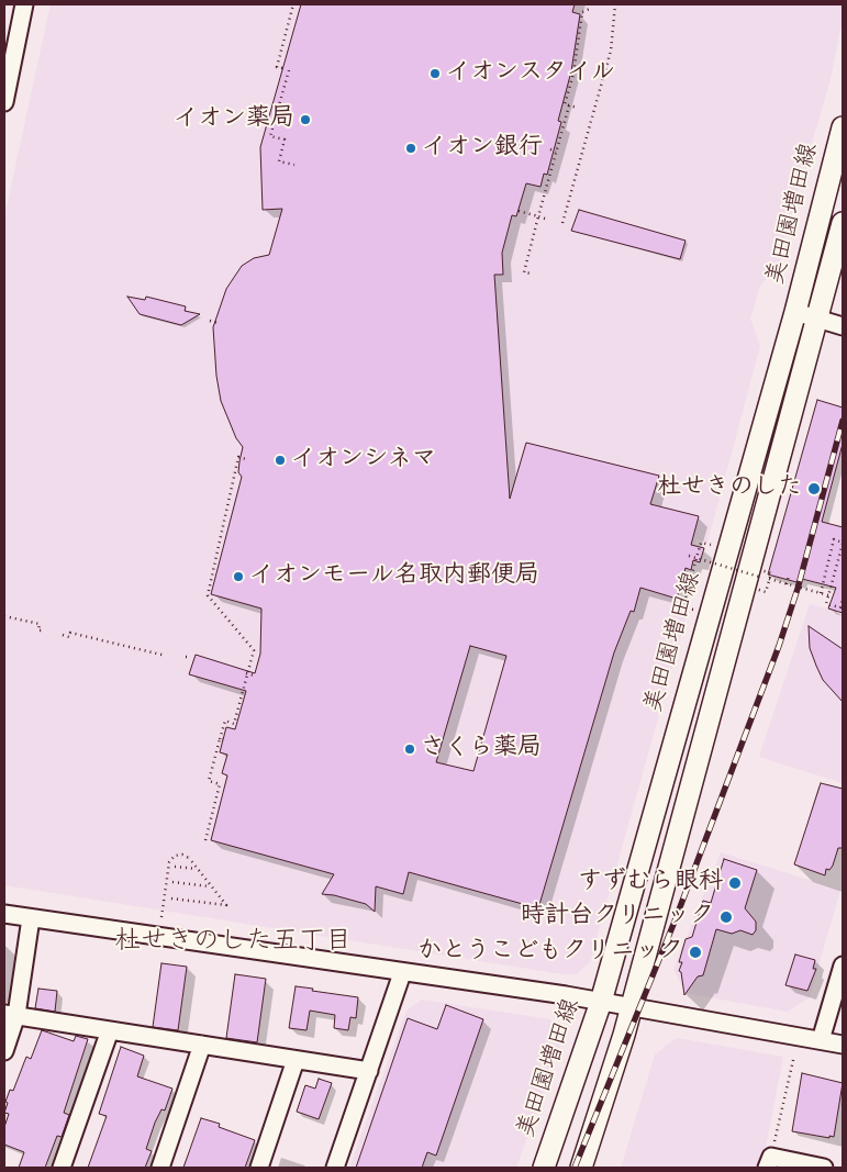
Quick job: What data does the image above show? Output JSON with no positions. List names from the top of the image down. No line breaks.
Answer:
{"streets":{"main road":["美田園増田線"]},"districts":["杜せきのした五丁目"],"places":["イオンスタイル","イオン薬局","イオン銀行","イオンシネマ","杜せきのした","イオンモール名取内郵便局","さくら薬局","すずむら眼科","時計台クリニック","かとうこどもクリニック"]}
